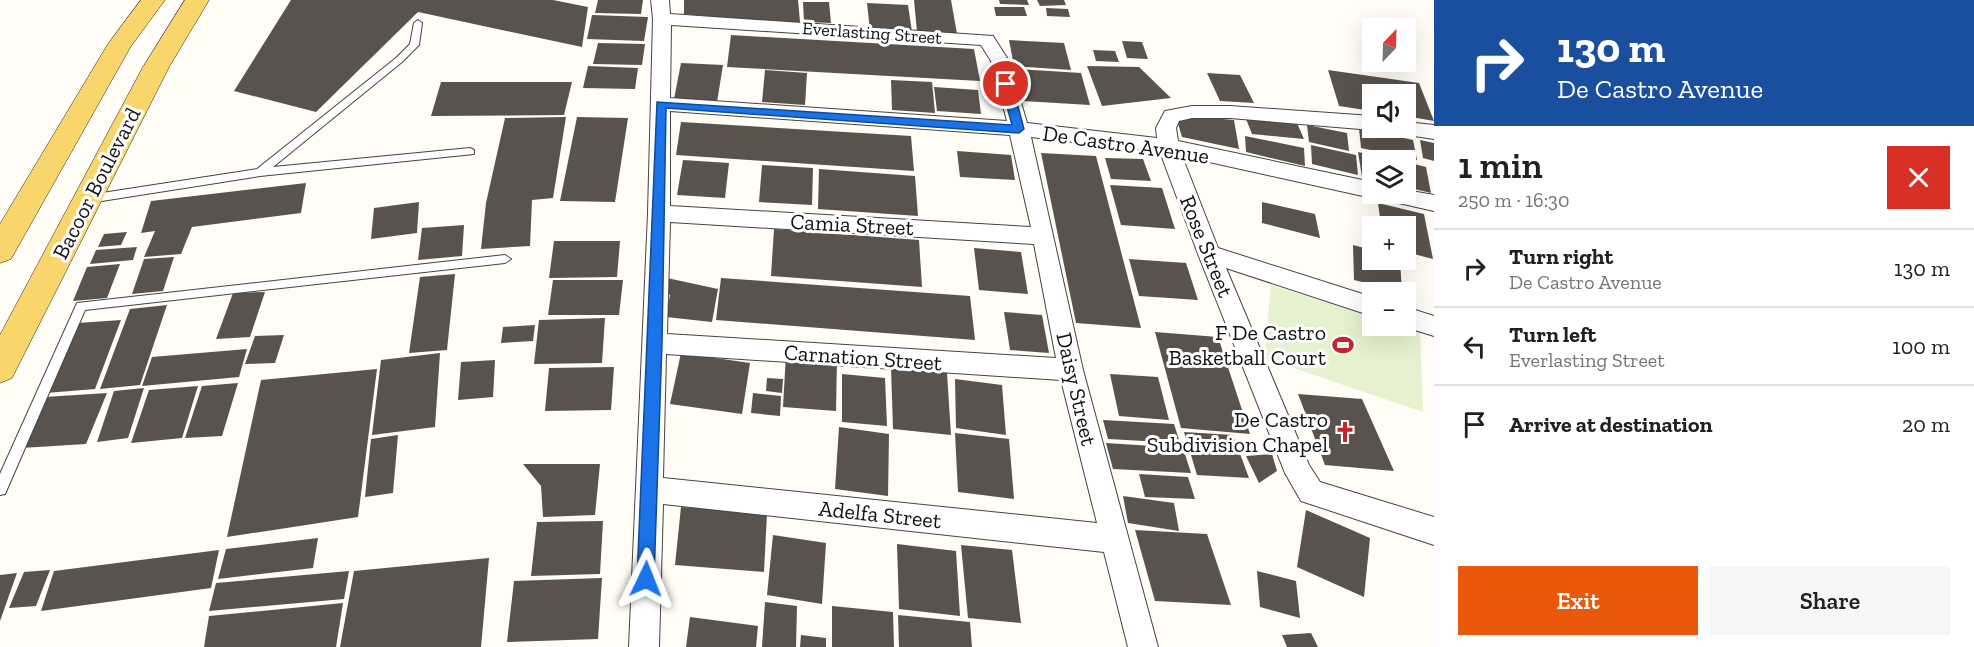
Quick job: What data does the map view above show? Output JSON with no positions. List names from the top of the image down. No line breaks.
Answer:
{"streets":{"main road":["Bacoor Boulevard"],"street":["Everlasting Street","De Castro Avenue","Camia Street","Rose Street","Carnation Street","Daisy Street","Adelfa Street"]},"crossings":[["Everlasting Street","De Castro Avenue"],["Everlasting Street","Daisy Street"],["De Castro Avenue","Rose Street"],["De Castro Avenue","Daisy Street"],["Camia Street","Daisy Street"],["Carnation Street","Daisy Street"],["Daisy Street","Adelfa Street"]],"places":{"sports":["F De Castro Basketball Court"],"church":["De Castro Subdivision Chapel"]},"north":"top right","page":{"turn":["130 m","De Castro Avenue"],"map_buttons":["+","−"],"heading":["1 min","250 m · 16:30"],"list":[{"name":"Turn right","note":"De Castro Avenue","value":"130 m"},{"name":"Turn left","note":"Everlasting Street","value":"100 m"},{"name":"Arrive at destination","value":"20 m"}],"buttons":["Exit","Share"]}}
